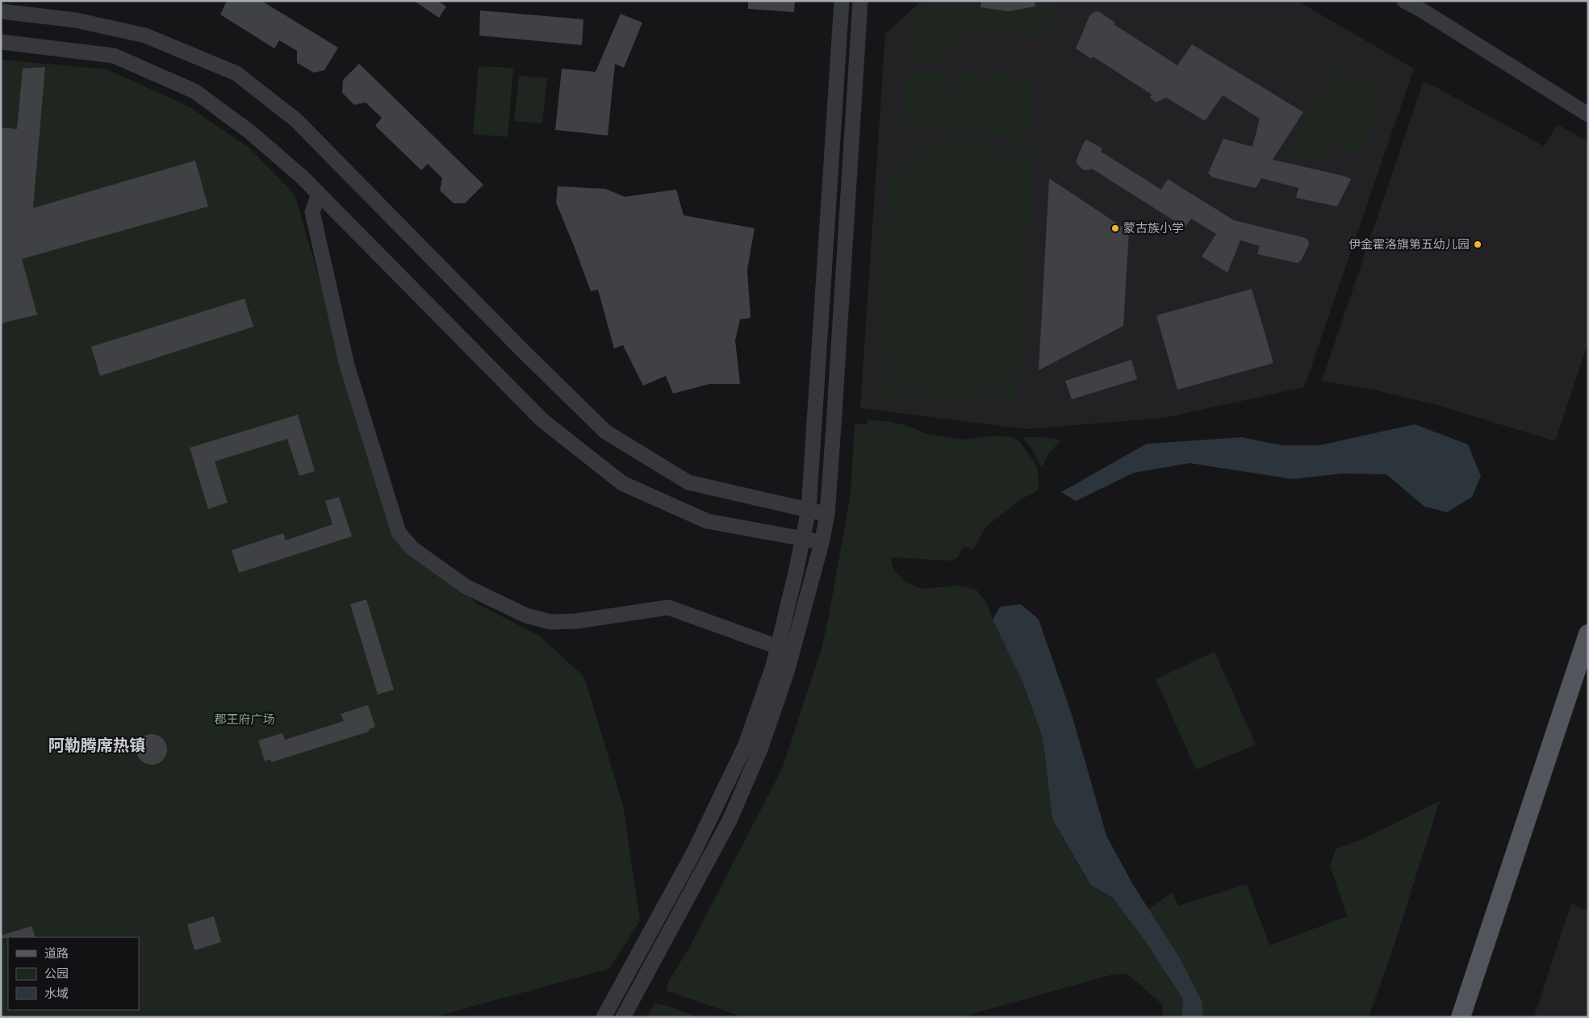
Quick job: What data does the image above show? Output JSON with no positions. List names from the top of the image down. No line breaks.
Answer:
{"districts":["阿勒腾席热镇"],"parks":["郡王府广场"],"places":["蒙古族小学","伊金霍洛旗第五幼儿园"],"legend":["道路","公园","水域"]}
